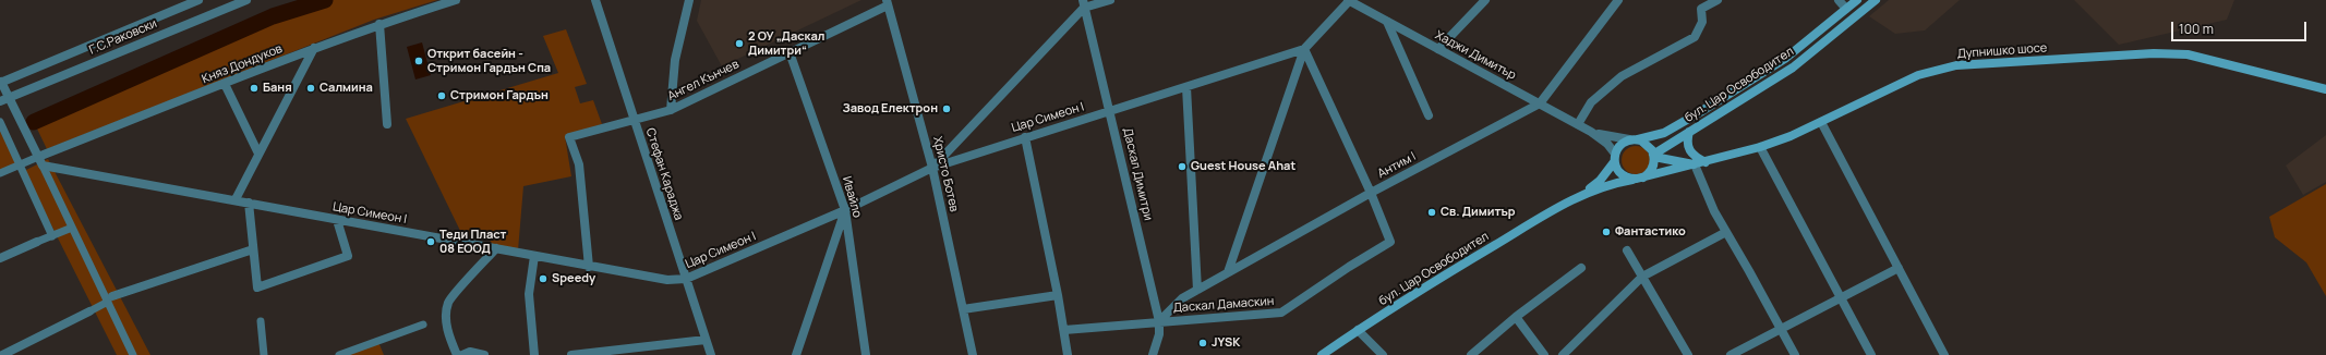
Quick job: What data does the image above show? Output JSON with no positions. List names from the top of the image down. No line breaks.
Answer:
{"streets":{"main road":["Дупнишко шосе","бул. Цар Освободител"],"street":["Г.С.Раковски","Хаджи Димитър","Княз Дондуков","Ангел Кънчев","Цар Симеон I","Антим I","Стефан Караджа","Христо Ботев","Даскал Димитри","Ивайло","Даскал Дамаскин"]},"crossings":[["Дупнишко шосе","бул. Цар Освободител"],["Хаджи Димитър","Антим I"],["Ангел Кънчев","Цар Симеон I"],["Ангел Кънчев","Стефан Караджа"],["Ангел Кънчев","Христо Ботев"],["Ангел Кънчев","Ивайло"],["Цар Симеон I","Стефан Караджа"],["Цар Симеон I","Христо Ботев"],["Цар Симеон I","Даскал Димитри"],["Цар Симеон I","Ивайло"],["Антим I","Даскал Димитри"],["Антим I","Даскал Дамаскин"],["Даскал Димитри","Даскал Дамаскин"]],"places":["2 ОУ „Даскал Димитри“","Открит басейн - Стримон Гардън Спа","Баня","Салмина","Стримон Гардън","Завод Електрон","Guest House Ahat","Св. Димитър","Фантастико","Теди Пласт 08 ЕООД","Speedy","JYSK"],"scale_bar":"100 m"}
